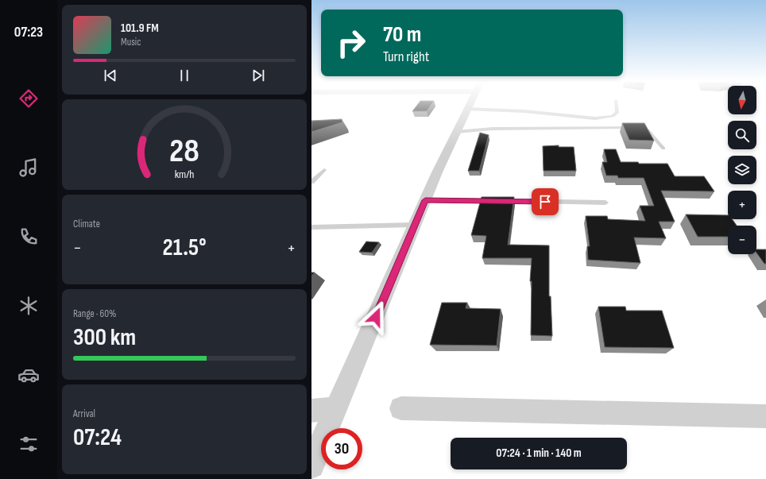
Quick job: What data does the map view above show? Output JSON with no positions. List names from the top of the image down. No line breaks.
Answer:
{"north":"bottom","page":{"tabs":"07:23","turn":["70 m","Turn right"],"song":["101.9 FM","Music"],"map_buttons":["+","−"],"tile":["Climate",["Range · 60%","300 km"],["Arrival","07:24"]],"heat":["−","21.5°","+"],"limit":"30","trip":"07:24 · 1 min · 140 m","gauge":["28","km/h"]}}
